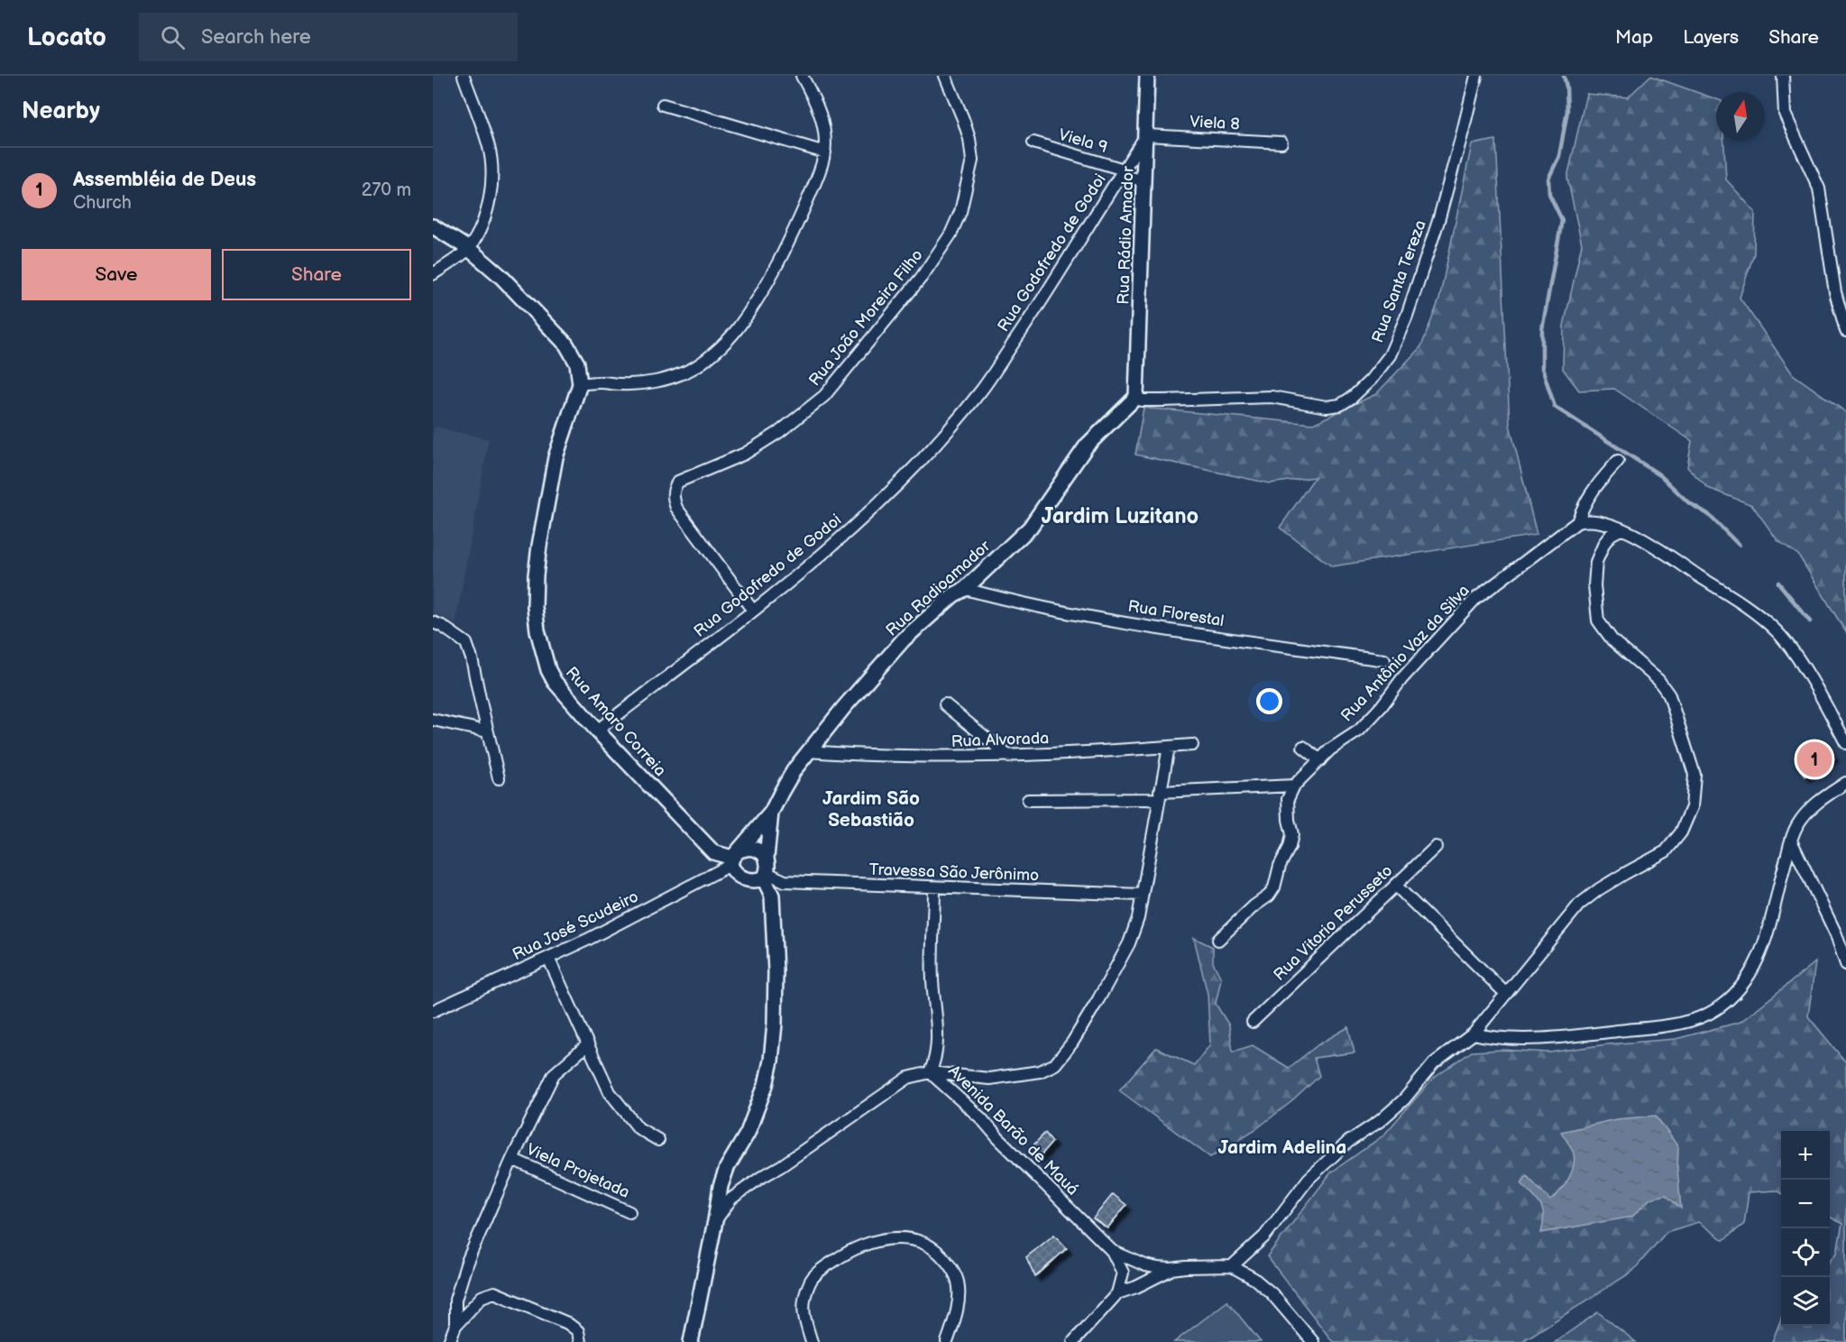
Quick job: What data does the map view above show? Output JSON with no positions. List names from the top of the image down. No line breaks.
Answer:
{"streets":{"street":["Viela 8","Viela 9","Rua Rádio Amador","Rua Godofredo de Godoi","Rua Santa Tereza","Rua João Moreira Filho","Rua Radioamador","Rua Florestal","Rua Antônio Vaz da Silva","Rua Amaro Correia","Rua Alvorada","Travessa São Jerônimo","Rua Vitorio Perusseto","Rua José Scudeiro","Avenida Barão de Mauá","Viela Projetada"]},"crossings":[["Viela 8","Rua Rádio Amador"],["Viela 8","Rua Godofredo de Godoi"],["Viela 9","Rua Godofredo de Godoi"],["Rua Rádio Amador","Rua Godofredo de Godoi"],["Rua Rádio Amador","Rua Santa Tereza"],["Rua Rádio Amador","Rua Radioamador"],["Rua Godofredo de Godoi","Rua João Moreira Filho"],["Rua Godofredo de Godoi","Rua Amaro Correia"],["Rua Santa Tereza","Rua Radioamador"],["Rua Radioamador","Rua Florestal"],["Rua Radioamador","Rua Amaro Correia"],["Rua Radioamador","Rua Alvorada"],["Rua Radioamador","Travessa São Jerônimo"],["Rua Radioamador","Rua José Scudeiro"],["Rua Amaro Correia","Travessa São Jerônimo"],["Rua Amaro Correia","Rua José Scudeiro"],["Travessa São Jerônimo","Rua José Scudeiro"]],"districts":["Jardim Luzitano","Jardim São Sebastião","Jardim Adelina"],"north":"top","page":{"header":"Locato","search":"Search here","nav":["Map","Layers","Share"],"heading":"Nearby","list":[{"mark":"1","name":"Assembléia de Deus","note":"Church","value":"270 m"}],"buttons":["Save","Share"],"pins":"1","map_buttons":["+","−"]}}
